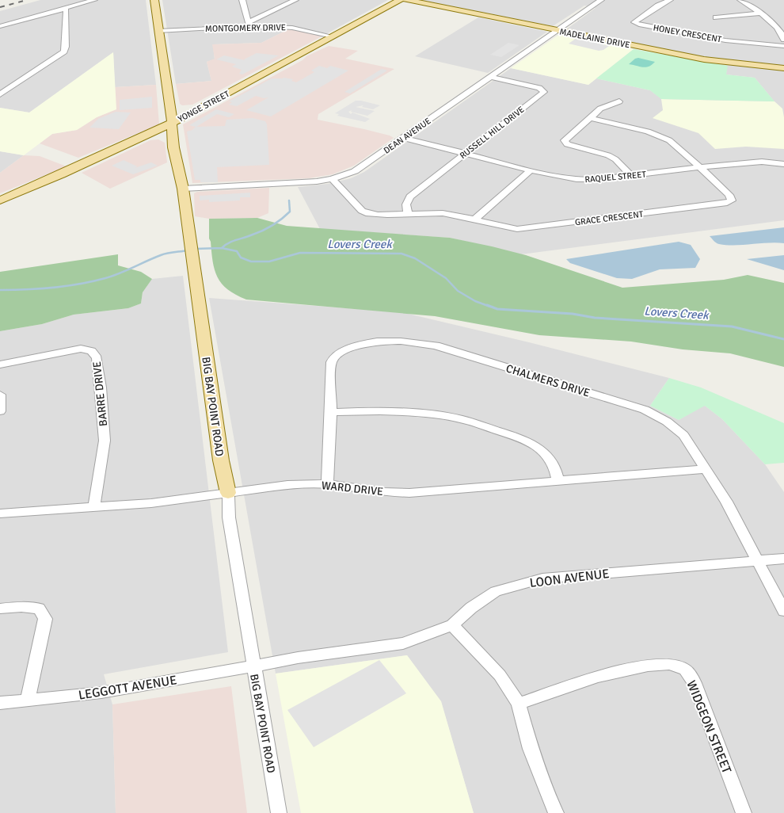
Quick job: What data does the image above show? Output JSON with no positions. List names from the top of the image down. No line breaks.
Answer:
{"streets":{"main road":["MADELAINE DRIVE","YONGE STREET","BIG BAY POINT ROAD"],"street":["MONTGOMERY DRIVE","HONEY CRESCENT","RUSSELL HILL DRIVE","DEAN AVENUE","RAQUEL STREET","GRACE CRESCENT","CHALMERS DRIVE","BARRE DRIVE","WARD DRIVE","LOON AVENUE","LEGGOTT AVENUE","WIDGEON STREET"]},"crossings":[["MONTGOMERY DRIVE","YONGE STREET"],["MONTGOMERY DRIVE","BIG BAY POINT ROAD"],["MADELAINE DRIVE","DEAN AVENUE"],["YONGE STREET","BIG BAY POINT ROAD"],["RUSSELL HILL DRIVE","DEAN AVENUE"],["RUSSELL HILL DRIVE","RAQUEL STREET"],["RUSSELL HILL DRIVE","GRACE CRESCENT"],["DEAN AVENUE","RAQUEL STREET"],["DEAN AVENUE","GRACE CRESCENT"],["DEAN AVENUE","BIG BAY POINT ROAD"],["RAQUEL STREET","GRACE CRESCENT"],["CHALMERS DRIVE","WARD DRIVE"],["CHALMERS DRIVE","LOON AVENUE"],["BARRE DRIVE","WARD DRIVE"],["BIG BAY POINT ROAD","WARD DRIVE"],["BIG BAY POINT ROAD","LOON AVENUE"],["BIG BAY POINT ROAD","LEGGOTT AVENUE"],["LOON AVENUE","LEGGOTT AVENUE"]],"water":["Lovers Creek"]}
